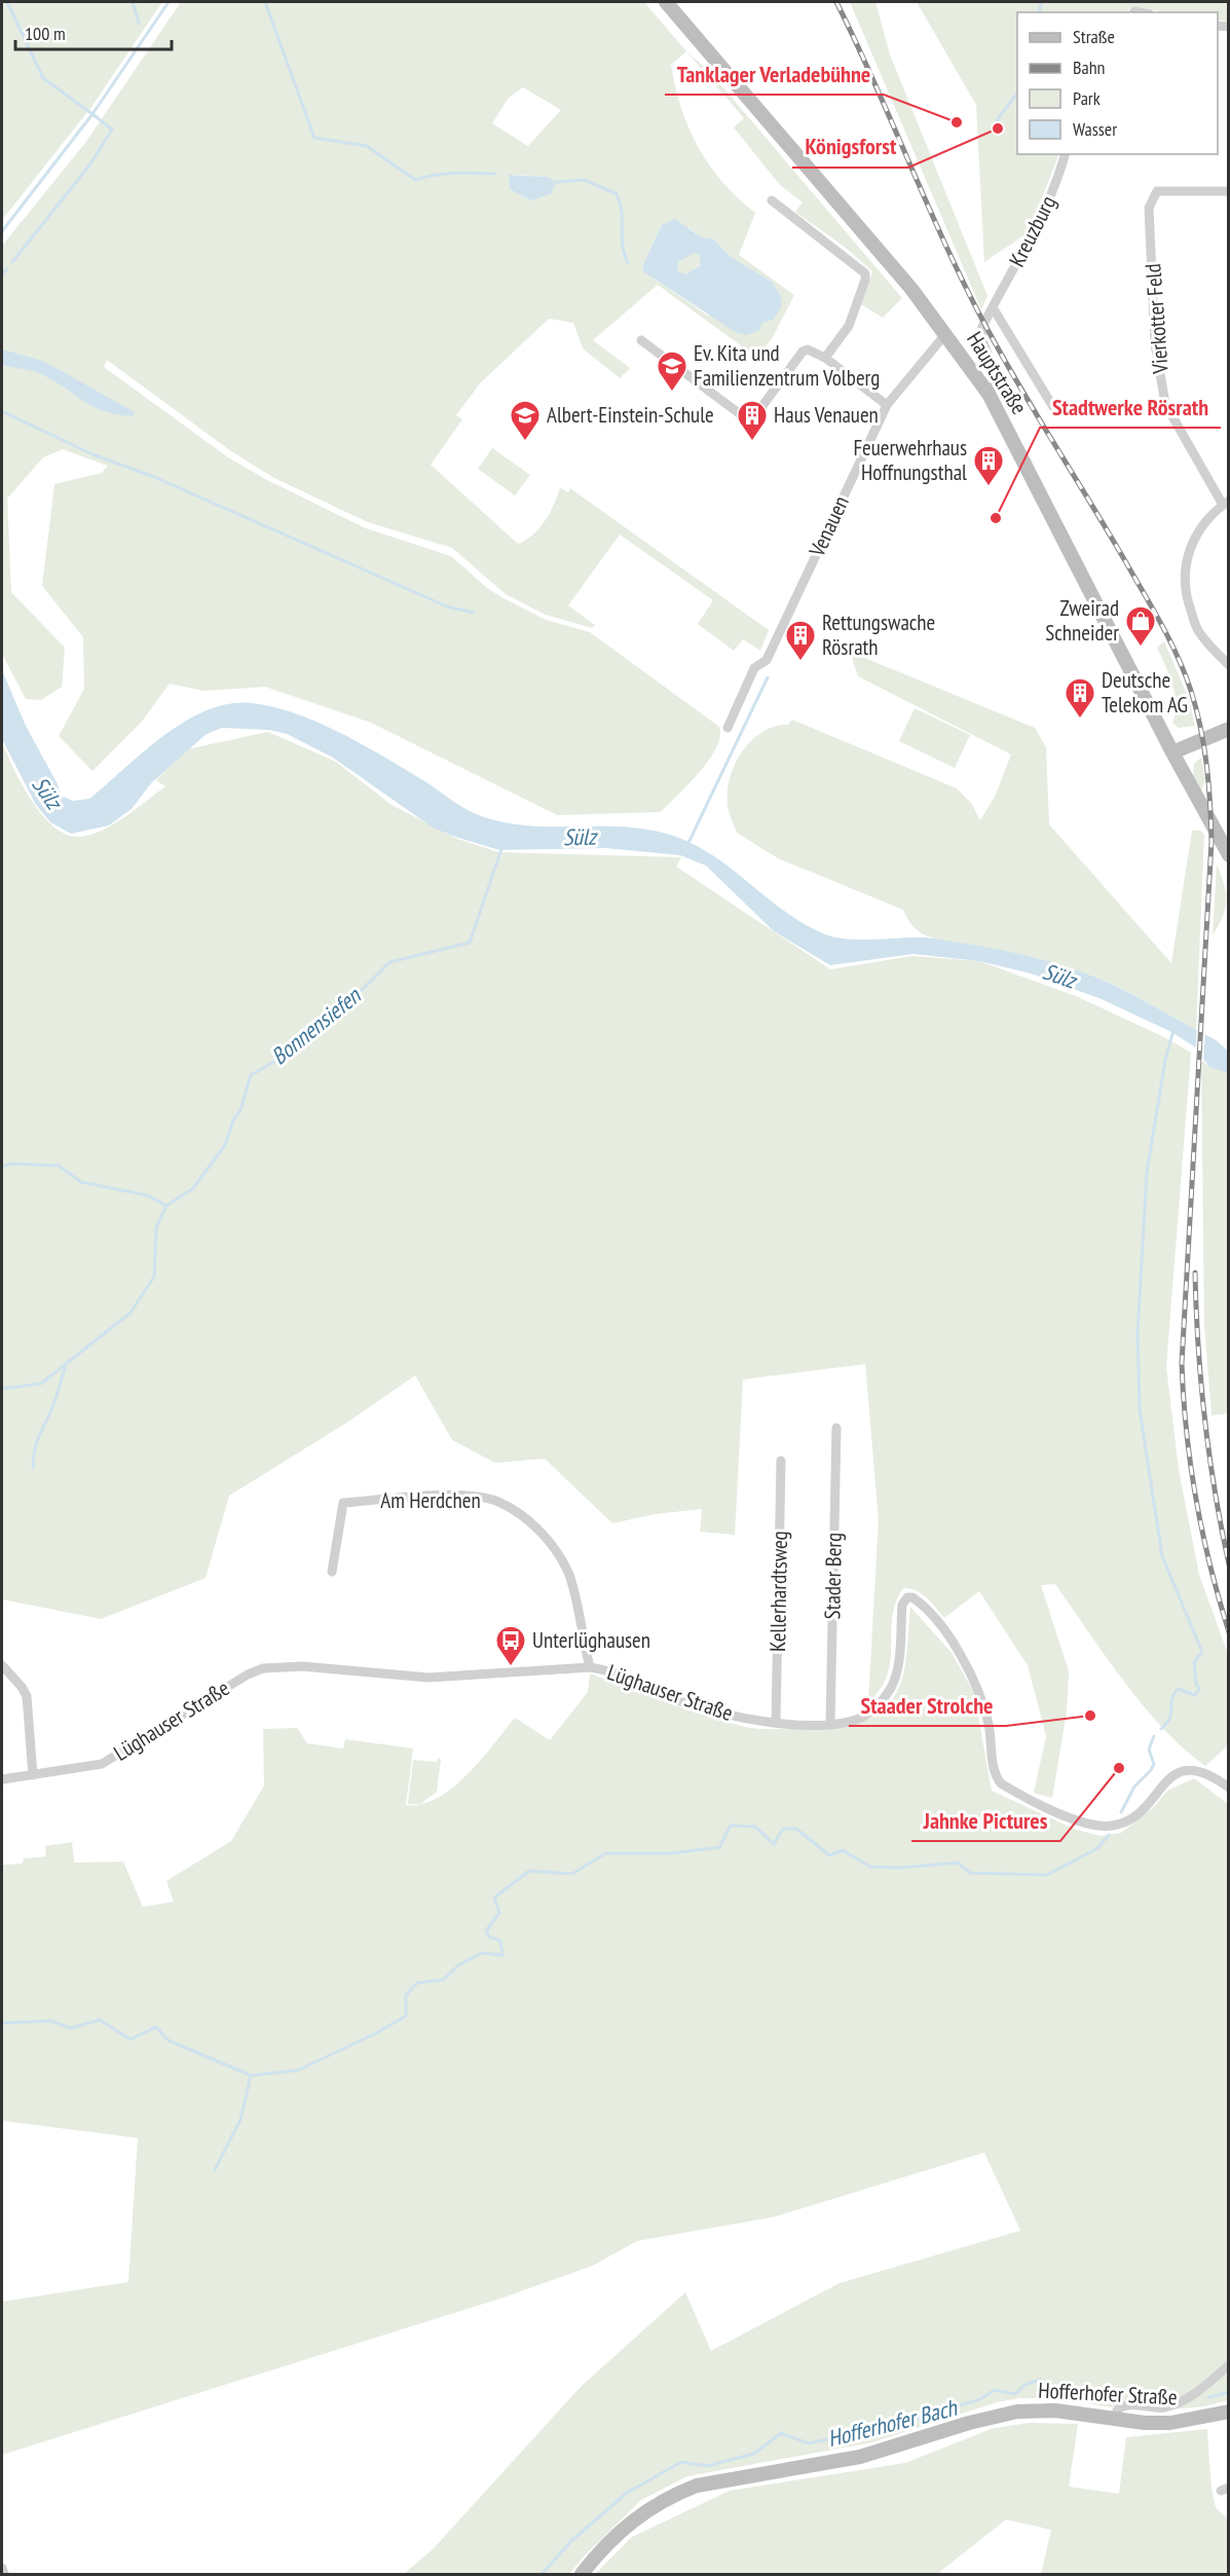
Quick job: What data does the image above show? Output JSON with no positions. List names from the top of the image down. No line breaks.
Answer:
{"streets":{"main road":["Hauptstraße","Hofferhofer Straße"],"street":["Kreuzburg","Vierkotter Feld","Venauen","Am Herdchen","Stader Berg","Kellerhardtsweg","Lüghauser Straße"]},"crossings":[["Kreuzburg","Hauptstraße"],["Hauptstraße","Venauen"],["Am Herdchen","Lüghauser Straße"],["Stader Berg","Lüghauser Straße"],["Kellerhardtsweg","Lüghauser Straße"]],"water":["Sülz","Bonnensiefen","Hofferhofer Bach"],"places":{"other":["Tanklager Verladebühne","Königsforst","Stadtwerke Rösrath","Staader Strolche","Jahnke Pictures"],"school or university":["Ev. Kita und Familienzentrum Volberg","Albert-Einstein-Schule"],"building":["Haus Venauen","Feuerwehrhaus Hoffnungsthal","Rettungswache Rösrath","Deutsche Telekom AG"],"shop":["Zweirad Schneider"],"bus stop":["Unterlüghausen"]},"legend":["Straße","Bahn","Park","Wasser"],"scale_bar":"100 m"}
